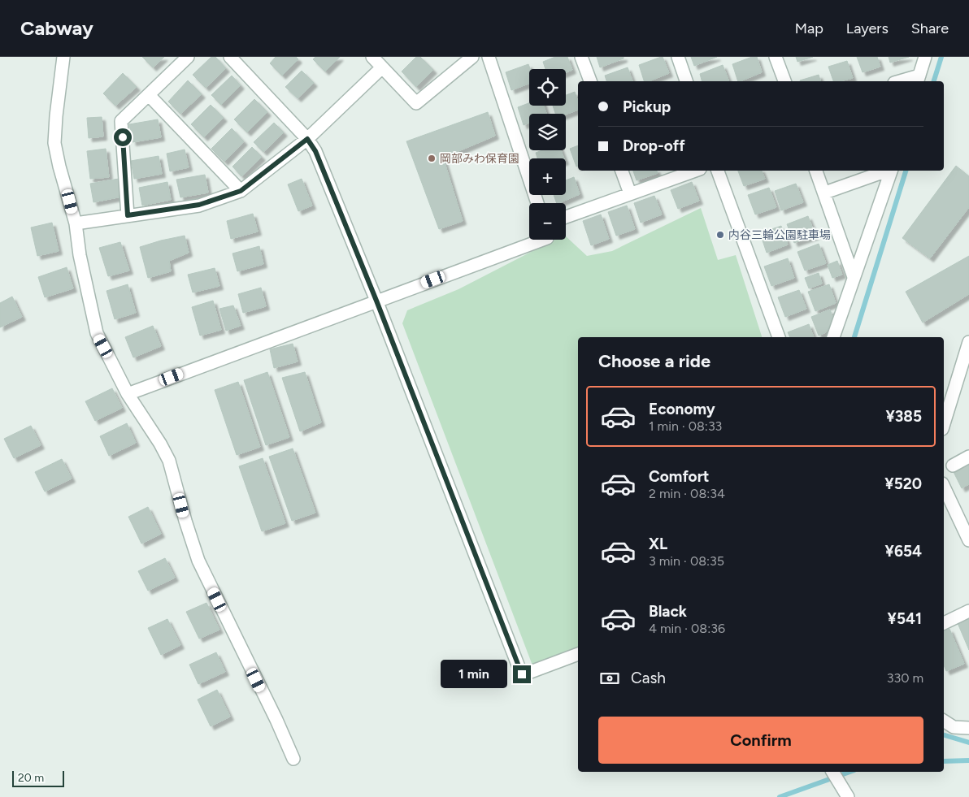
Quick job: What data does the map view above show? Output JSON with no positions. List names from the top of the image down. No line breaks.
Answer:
{"places":["岡部みわ保育園","内谷三輪公園駐車場"],"scale_bar":"20 m","page":{"header":"Cabway","nav":["Map","Layers","Share"],"map_buttons":["+","−"],"banner":["Pickup","Drop-off"],"heading":"Choose a ride","list":[{"name":"Economy","note":"1 min · 08:33","value":"¥385"},{"name":"Comfort","note":"2 min · 08:34","value":"¥520"},{"name":"XL","note":"3 min · 08:35","value":"¥654"},{"name":"Black","note":"4 min · 08:36","value":"¥541"}],"pay":["Cash","330 m"],"bubble":"1 min","buttons":"Confirm","scale":"20 m"}}
